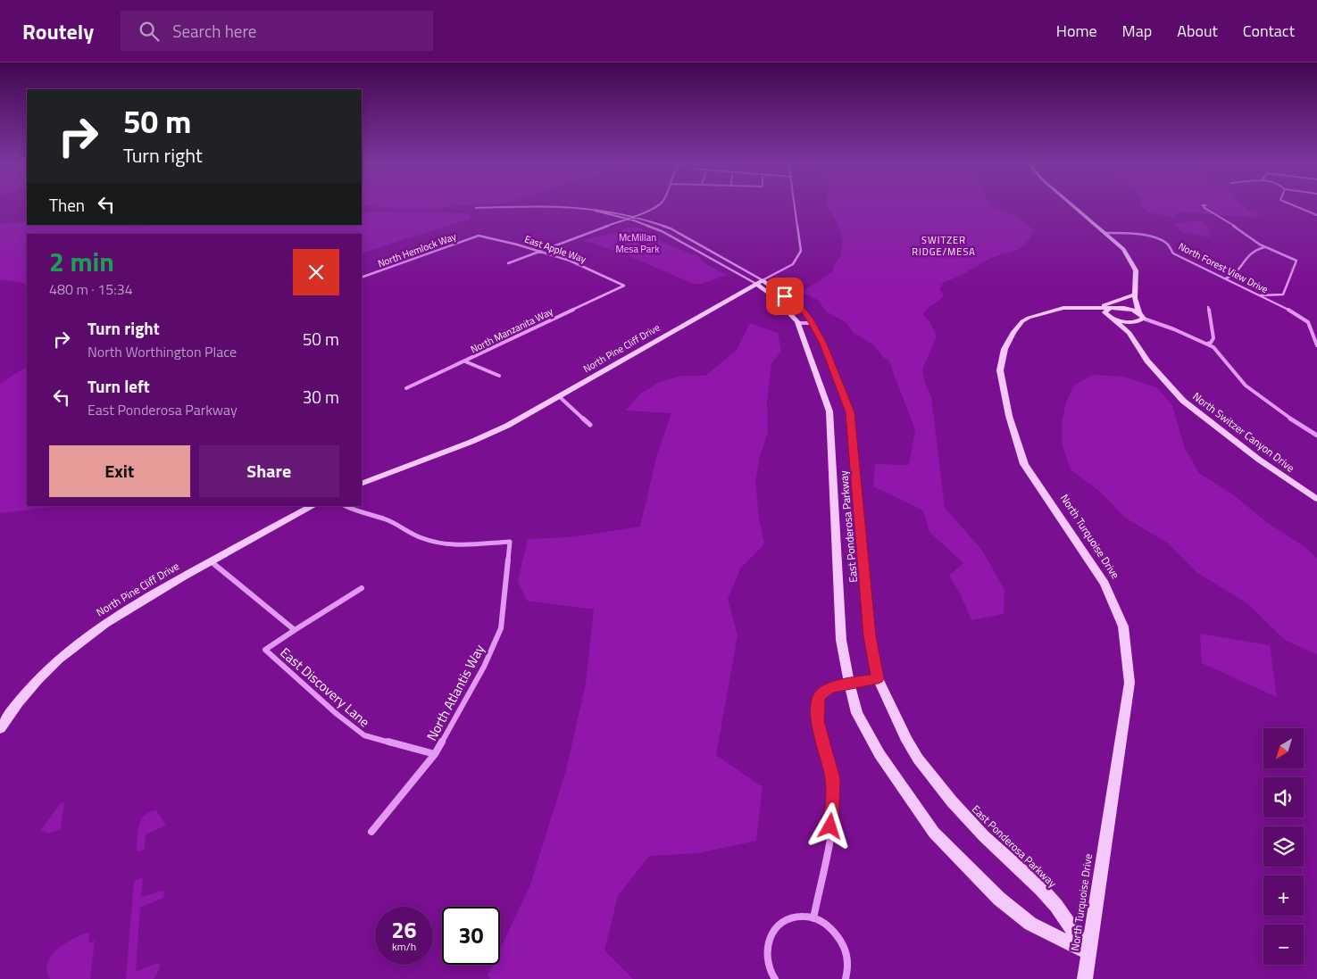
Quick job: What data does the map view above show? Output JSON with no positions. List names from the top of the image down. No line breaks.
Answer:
{"streets":{"street":["East Apple Way","North Hemlock Way","North Forest View Drive","North Manzanita Way","North Pine Cliff Drive","North Switzer Canyon Drive","East Ponderosa Parkway","North Turquoise Drive","East Discovery Lane","North Atlantis Way"]},"crossings":[["East Apple Way","North Hemlock Way"],["East Apple Way","North Manzanita Way"],["North Pine Cliff Drive","East Ponderosa Parkway"],["North Pine Cliff Drive","East Discovery Lane"],["North Switzer Canyon Drive","North Turquoise Drive"],["East Ponderosa Parkway","North Turquoise Drive"],["East Discovery Lane","North Atlantis Way"]],"districts":["SWITZER RIDGE/MESA"],"parks":["McMillan Mesa Park"],"north":"bottom left","page":{"header":"Routely","search":"Search here","nav":["Home","Map","About","Contact"],"turn":["50 m","Turn right"],"then":"Then","heading":["2 min","480 m · 15:34"],"list":[{"name":"Turn right","note":"North Worthington Place","value":"50 m"},{"name":"Turn left","note":"East Ponderosa Parkway","value":"30 m"}],"buttons":["Exit","Share"],"map_buttons":["+","−"],"speed":"26 km/h","limit":"30"}}
